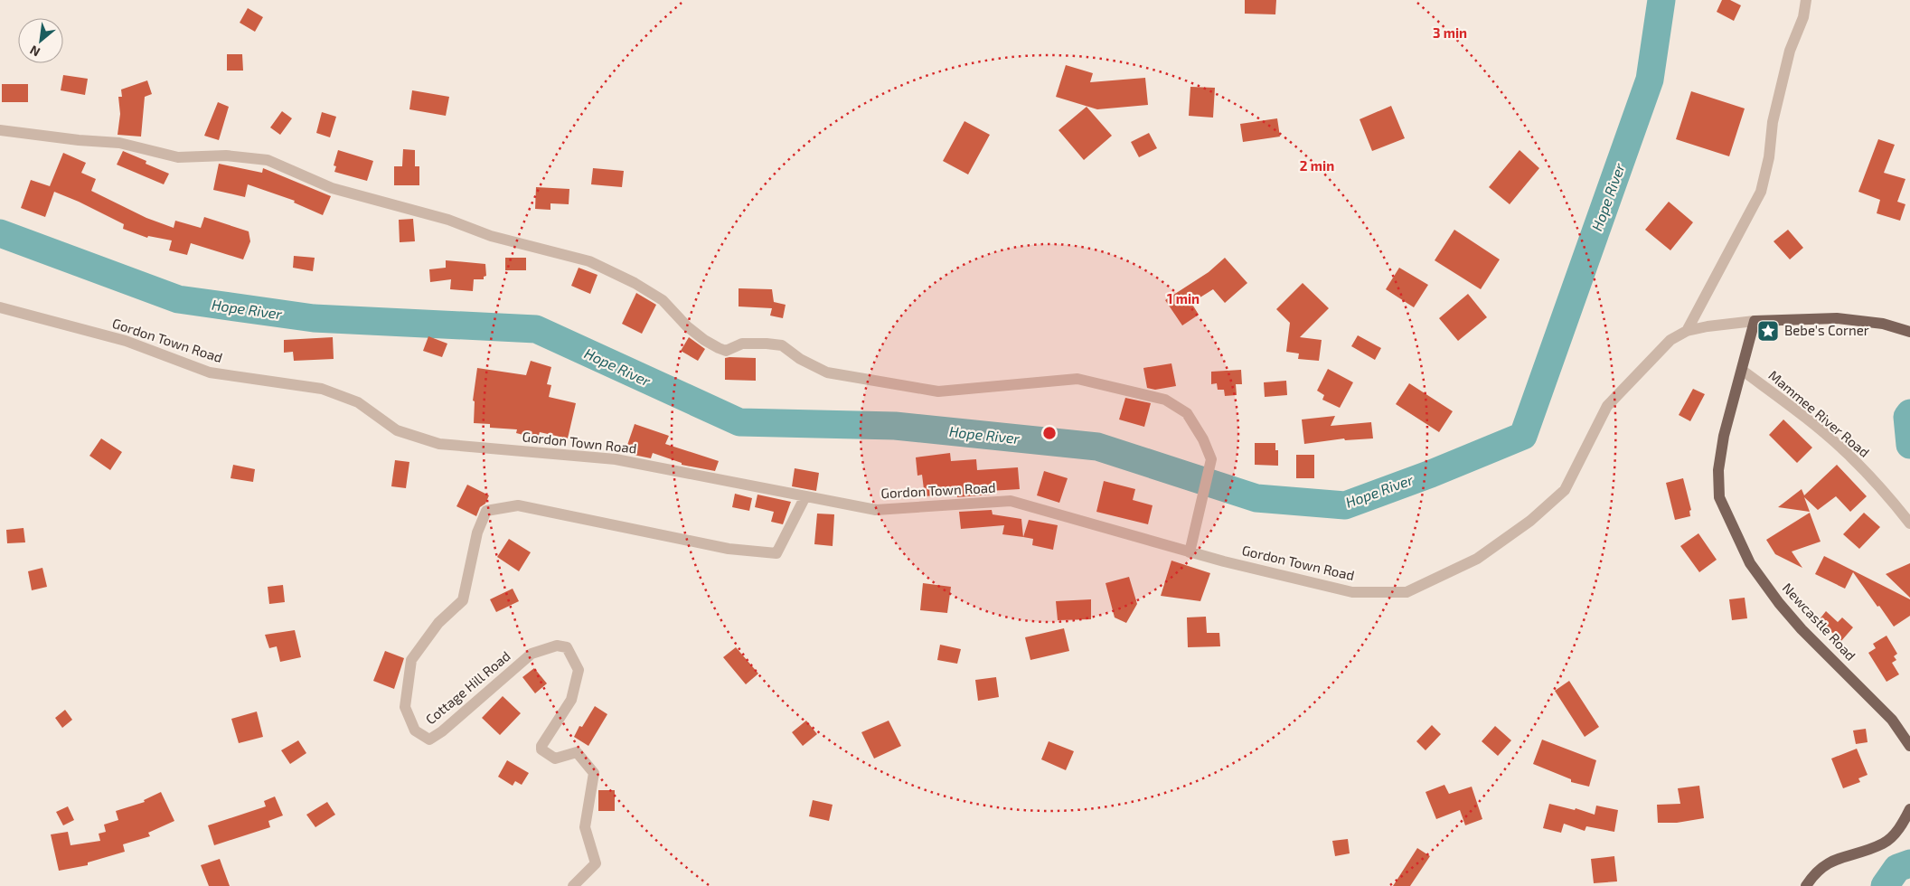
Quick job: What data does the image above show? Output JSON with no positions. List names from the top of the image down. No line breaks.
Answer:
{"streets":{"main road":["Newcastle Road"],"street":["Gordon Town Road","Mammee River Road","Cottage Hill Road"]},"crossings":[["Gordon Town Road","Newcastle Road"],["Gordon Town Road","Cottage Hill Road"],["Mammee River Road","Newcastle Road"]],"water":["Hope River"],"places":{"place":["Bebe's Corner"]},"north":"bottom left","rings":["3 min","2 min","1 min"]}
